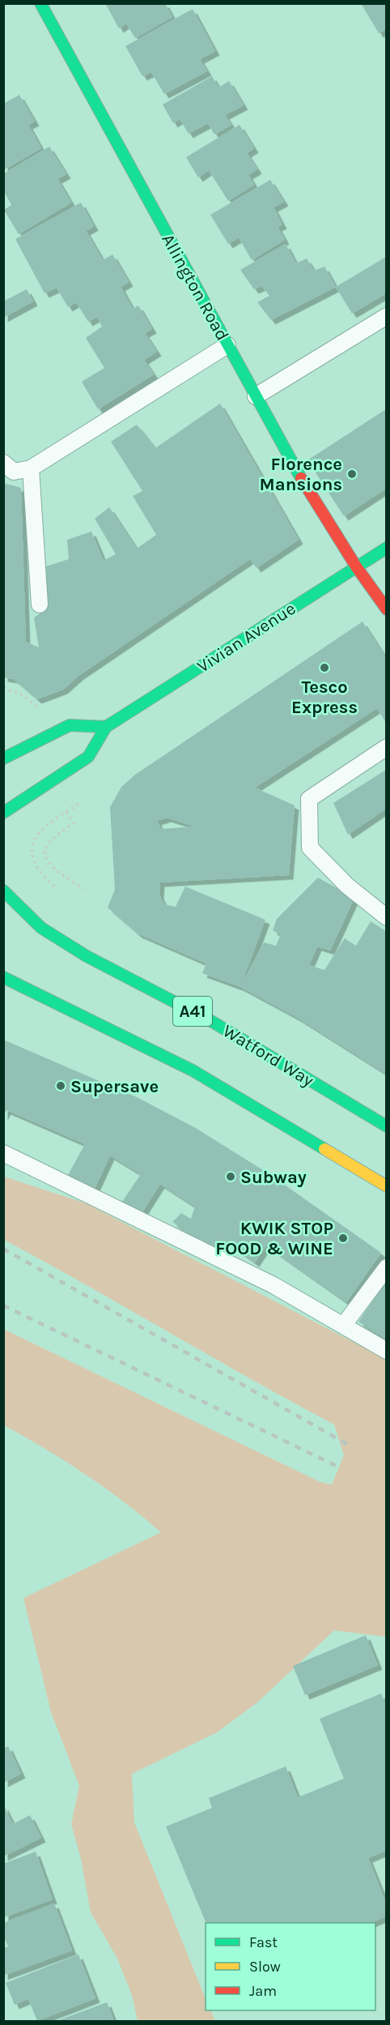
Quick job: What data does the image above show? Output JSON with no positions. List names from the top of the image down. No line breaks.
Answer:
{"streets":{"main road":["Allington Road","Vivian Avenue","A41","Watford Way"]},"crossings":[["Allington Road","Vivian Avenue"]],"places":["Florence Mansions","Tesco Express","Supersave","Subway","KWIK STOP FOOD & WINE"],"legend":["Fast","Slow","Jam"]}
